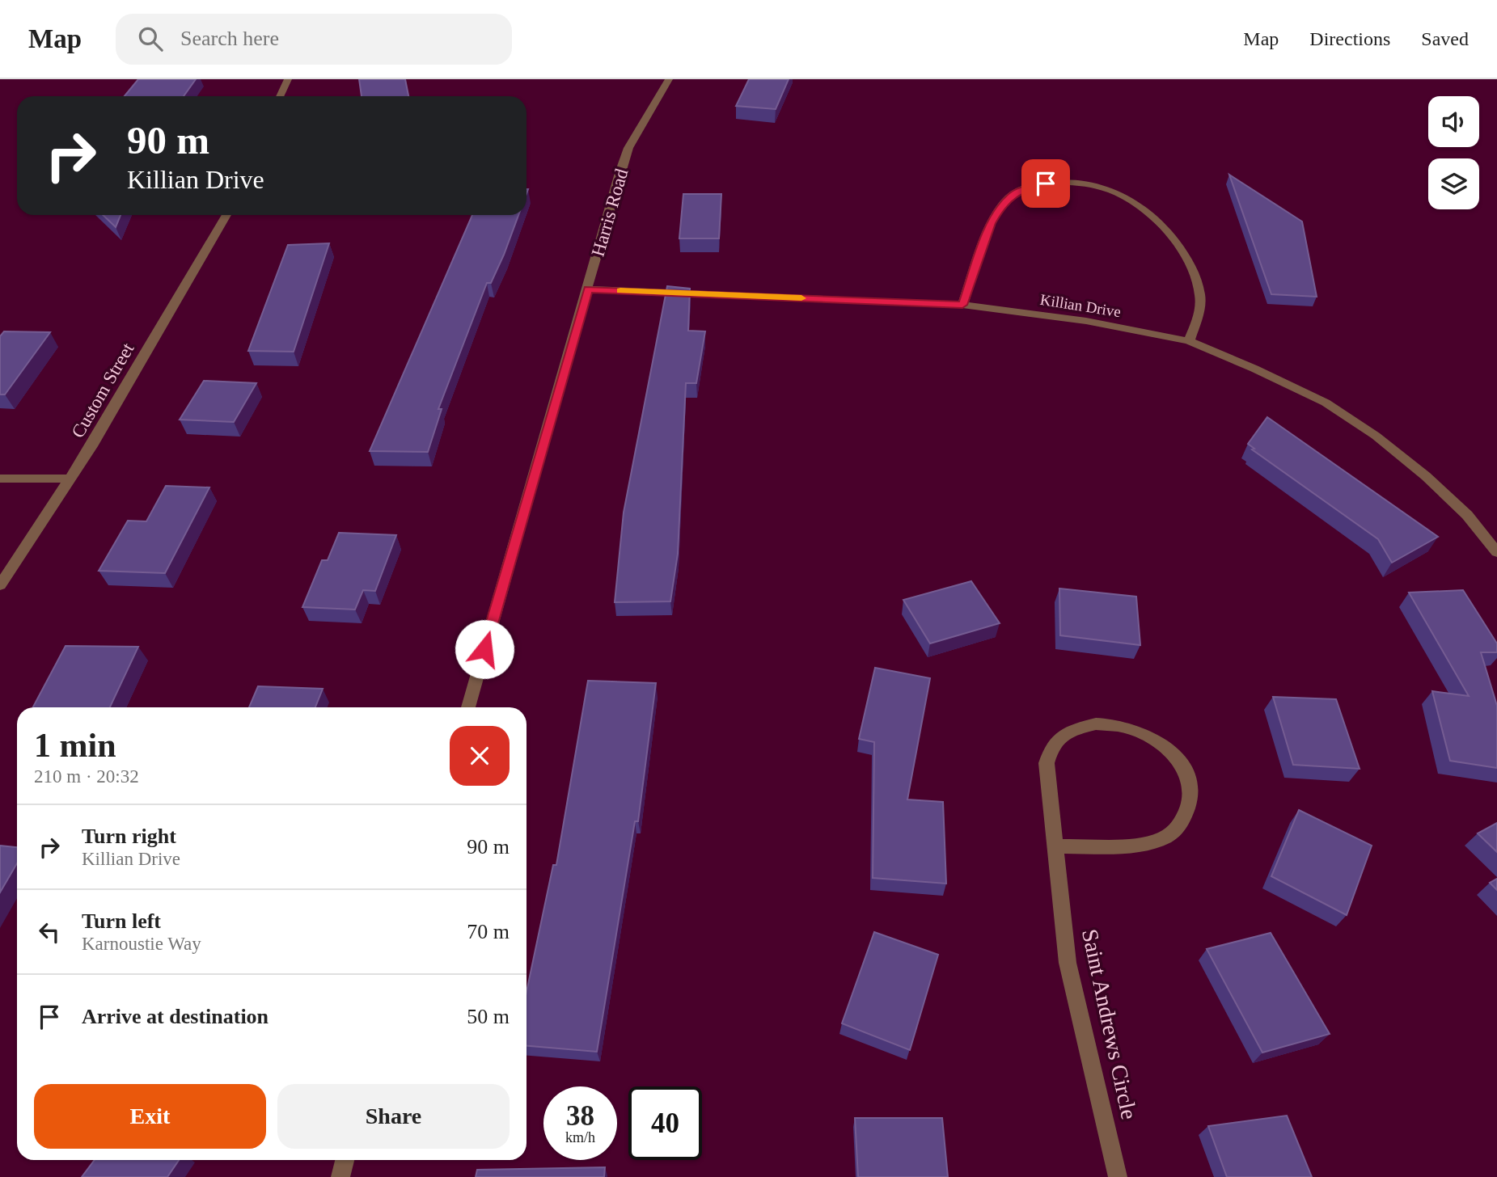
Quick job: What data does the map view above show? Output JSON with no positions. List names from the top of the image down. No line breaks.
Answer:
{"streets":{"street":["Harris Road","Killian Drive","Custom Street","Saint Andrews Circle"]},"crossings":[["Harris Road","Killian Drive"]],"page":{"header":"Map","search":"Search here","nav":["Map","Directions","Saved"],"turn":["90 m","Killian Drive"],"heading":["1 min","210 m · 20:32"],"list":[{"name":"Turn right","note":"Killian Drive","value":"90 m"},{"name":"Turn left","note":"Karnoustie Way","value":"70 m"},{"name":"Arrive at destination","value":"50 m"}],"buttons":["Exit","Share"],"speed":"38 km/h","limit":"40"}}
